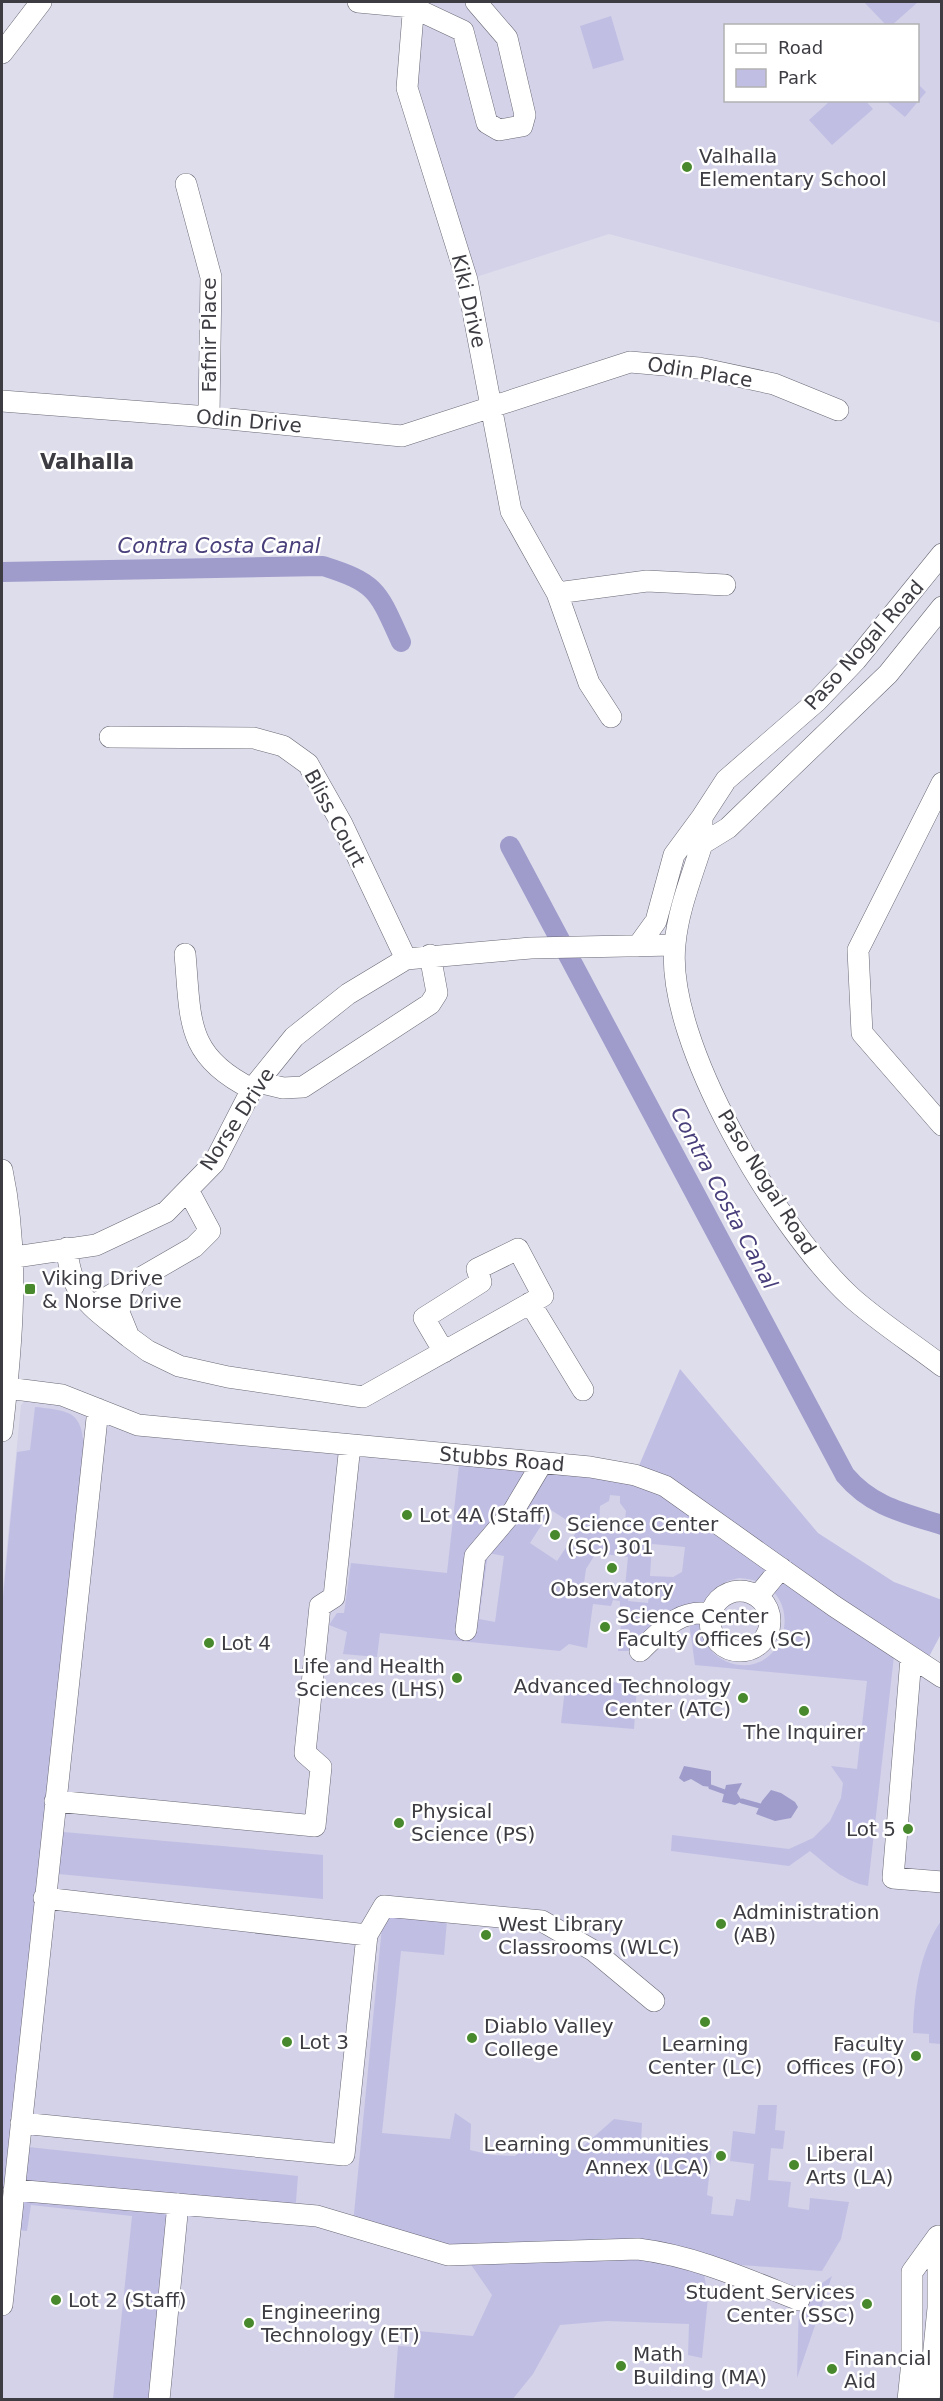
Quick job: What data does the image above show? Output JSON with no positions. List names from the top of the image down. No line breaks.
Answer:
{"streets":{"street":["Kiki Drive","Fafnir Place","Odin Place","Odin Drive","Paso Nogal Road","Bliss Court","Norse Drive","Stubbs Road"]},"crossings":[["Kiki Drive","Odin Place"],["Kiki Drive","Odin Drive"],["Fafnir Place","Odin Drive"],["Odin Place","Odin Drive"],["Paso Nogal Road","Norse Drive"],["Bliss Court","Norse Drive"]],"districts":["Valhalla"],"water":["Contra Costa Canal"],"places":{"other":["Valhalla Elementary School","Lot 4A (Staff)","Science Center (SC) 301","Observatory","Science Center Faculty Offices (SC)","Lot 4","Life and Health Sciences (LHS)","Advanced Technology Center (ATC)","The Inquirer","Physical Science (PS)","Lot 5","Administration (AB)","West Library Classrooms (WLC)","Learning Center (LC)","Diablo Valley College","Lot 3","Faculty Offices (FO)","Learning Communities Annex (LCA)","Liberal Arts (LA)","Lot 2 (Staff)","Student Services Center (SSC)","Engineering Technology (ET)","Math Building (MA)","Financial Aid"],"transit":["Viking Drive & Norse Drive"]},"legend":["Road","Park"]}
